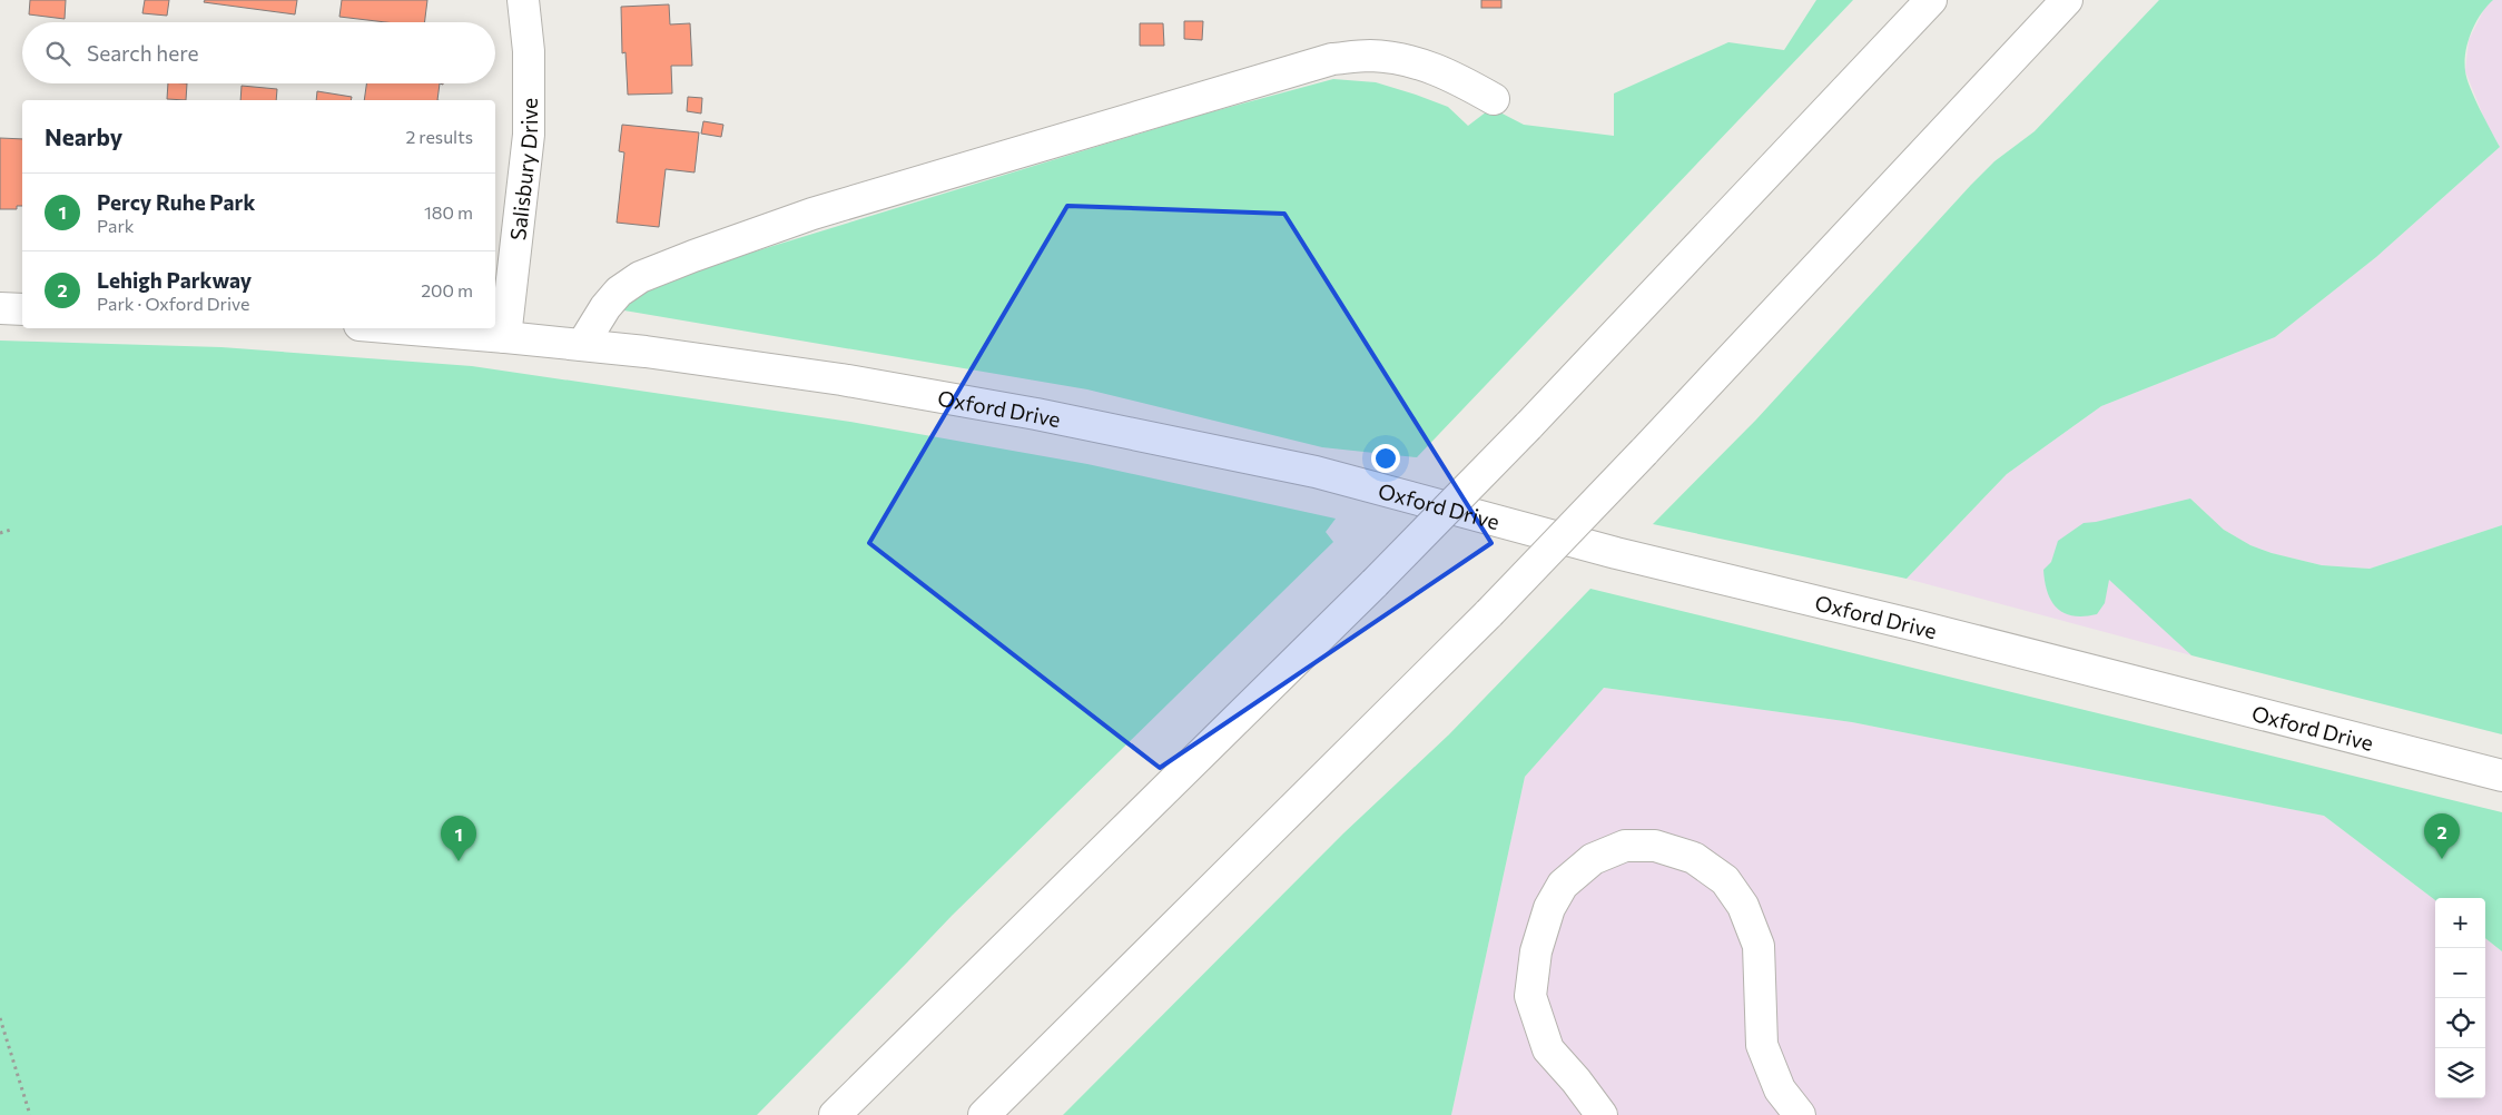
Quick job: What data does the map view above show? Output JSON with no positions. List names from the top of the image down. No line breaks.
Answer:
{"streets":{"main road":["Salisbury Drive","Oxford Drive"]},"crossings":[["Salisbury Drive","Oxford Drive"]],"page":{"search":"Search here","heading":["Nearby","2 results"],"list":[{"mark":"1","name":"Percy Ruhe Park","note":"Park","value":"180 m"},{"mark":"2","name":"Lehigh Parkway","note":"Park · Oxford Drive","value":"200 m"}],"pins":["2","1"],"map_buttons":["+","−"]}}
